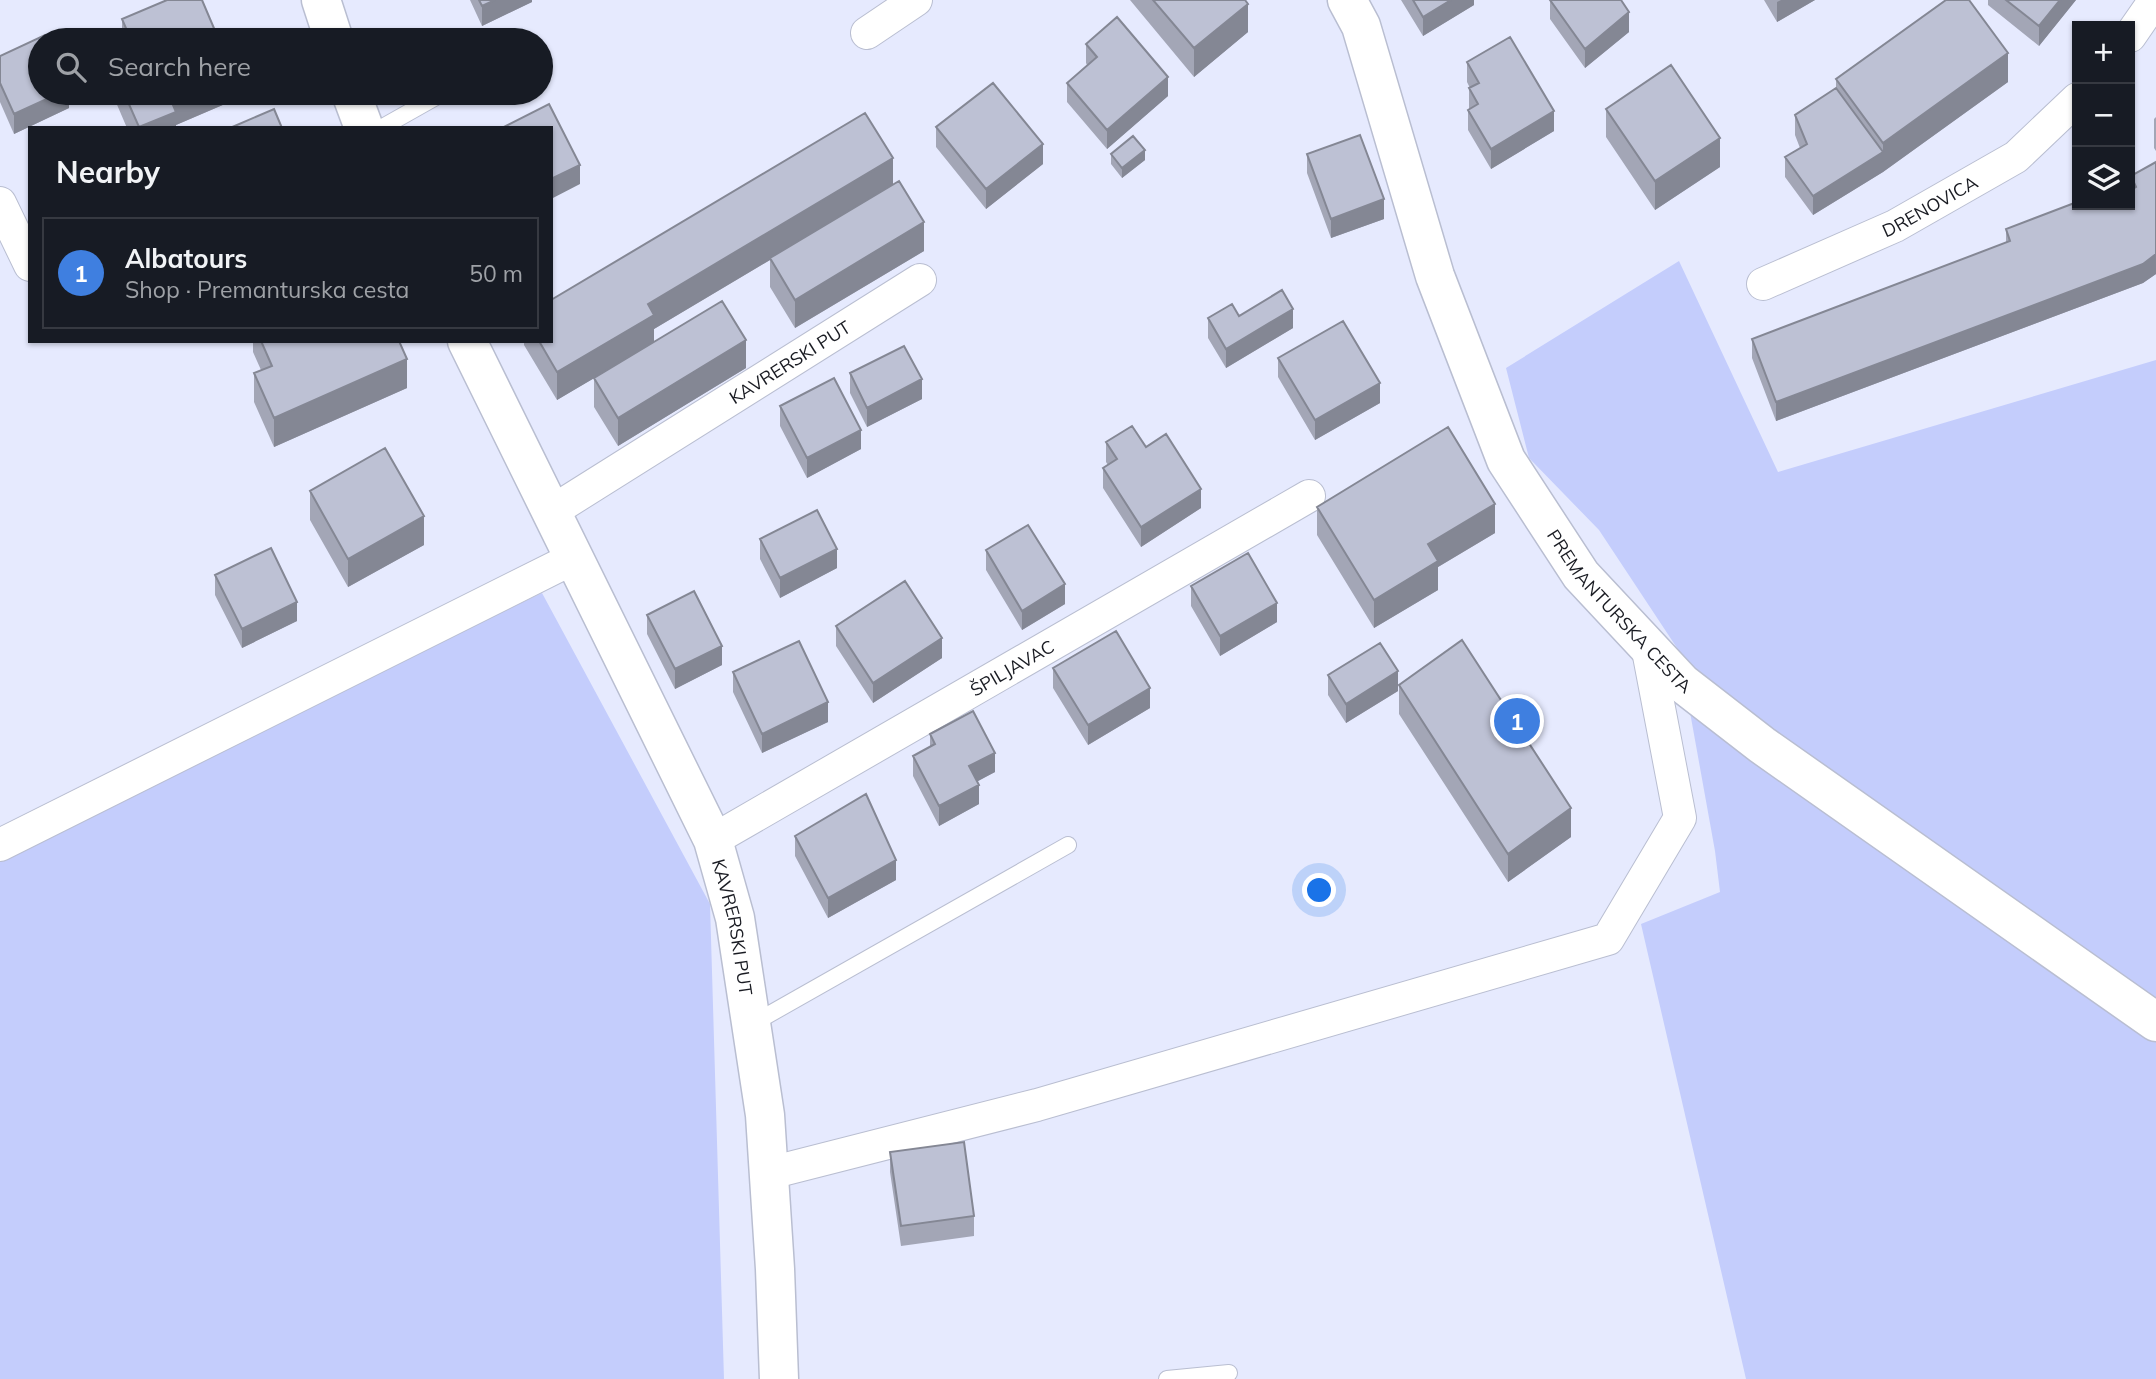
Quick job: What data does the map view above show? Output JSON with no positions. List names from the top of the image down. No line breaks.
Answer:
{"streets":{"main road":["KAVRERSKI PUT","PREMANTURSKA CESTA"],"street":["DRENOVICA","ŠPILJAVAC"]},"crossings":[["KAVRERSKI PUT","ŠPILJAVAC"]],"page":{"map_buttons":["+","−"],"search":"Search here","heading":"Nearby","list":[{"mark":"1","name":"Albatours","note":"Shop · Premanturska cesta","value":"50 m"}],"pins":"1"}}
